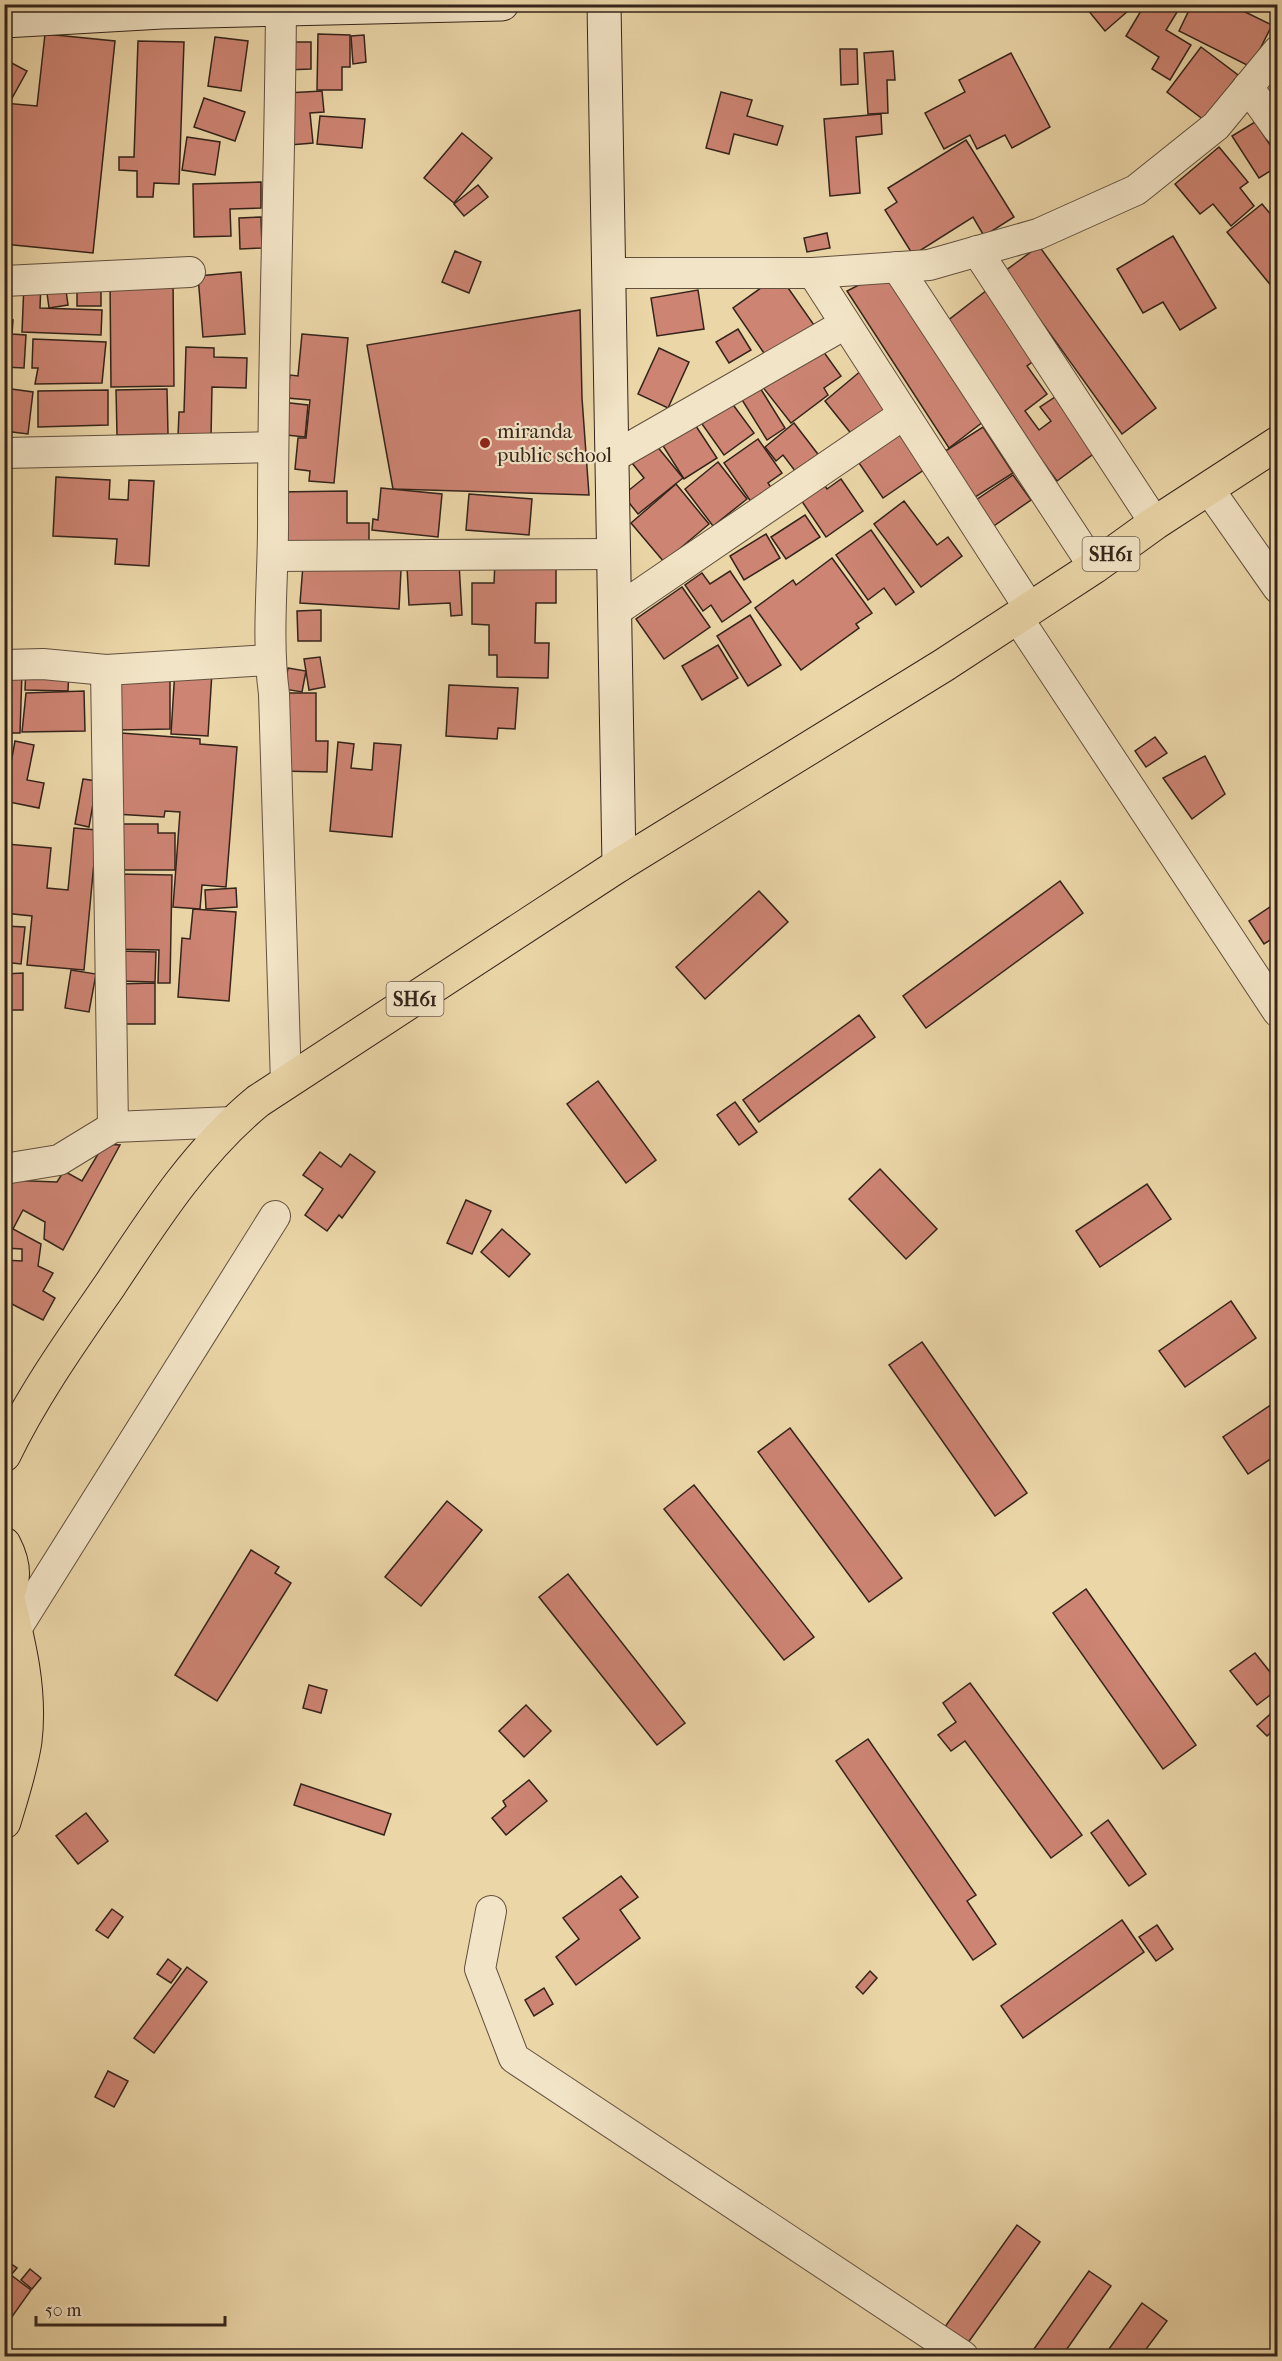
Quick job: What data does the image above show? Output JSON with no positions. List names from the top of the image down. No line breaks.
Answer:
{"streets":{"main road":["SH61"]},"places":["miranda public school"],"scale_bar":"50 m"}
